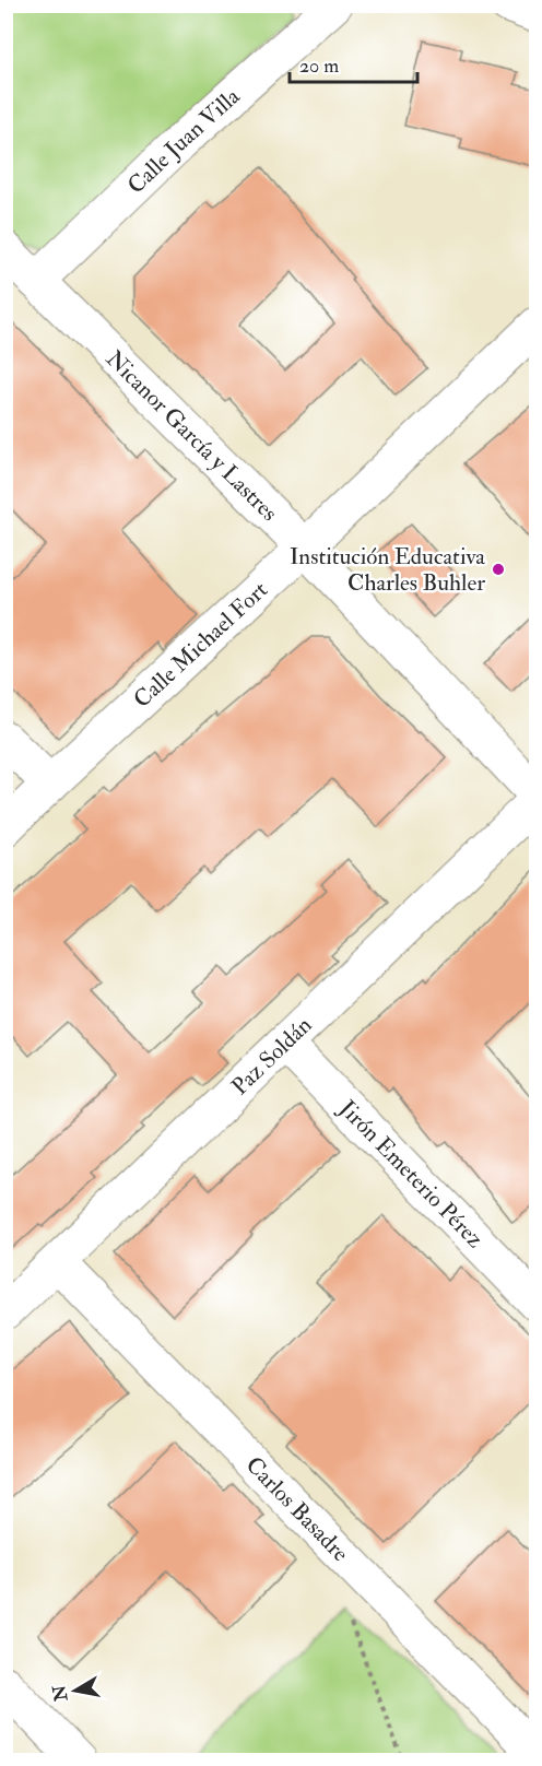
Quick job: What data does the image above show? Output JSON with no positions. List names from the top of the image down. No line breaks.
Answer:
{"streets":{"street":["Calle Juan Villa","Nicanor García y Lastres","Calle Michael Fort","Paz Soldán","Jirón Emeterio Pérez","Carlos Basadre"]},"crossings":[["Calle Juan Villa","Nicanor García y Lastres"],["Nicanor García y Lastres","Calle Michael Fort"],["Nicanor García y Lastres","Paz Soldán"],["Paz Soldán","Jirón Emeterio Pérez"],["Paz Soldán","Carlos Basadre"]],"places":["Institución Educativa Charles Buhler"],"scale_bar":"20 m","north":"left"}
